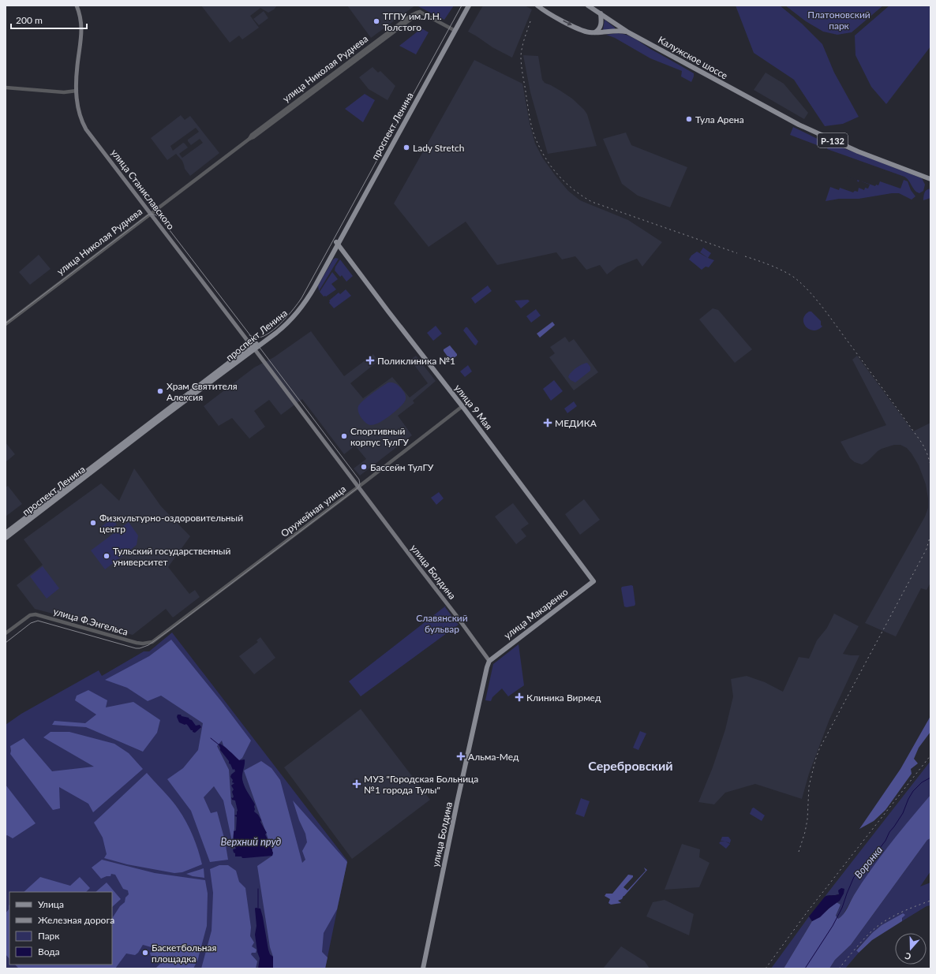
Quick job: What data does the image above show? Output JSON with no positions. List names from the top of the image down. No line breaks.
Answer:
{"streets":{"main road":["Калужское шоссе","проспект Ленина","Р-132","улица Станиславского","улица 9 Мая","улица Болдина","улица Макаренко"],"street":["улица Николая Руднева","Оружейная улица","улица Ф.Энгельса"]},"crossings":[["улица Николая Руднева","проспект Ленина"],["улица Николая Руднева","улица Станиславского"],["проспект Ленина","улица Станиславского"],["проспект Ленина","улица 9 Мая"],["проспект Ленина","улица Болдина"],["улица Станиславского","улица Болдина"],["улица 9 Мая","Оружейная улица"],["улица 9 Мая","улица Макаренко"],["Оружейная улица","улица Болдина"],["Оружейная улица","улица Ф.Энгельса"],["улица Болдина","улица Макаренко"]],"districts":["Серебровский"],"water":["Верхний пруд","Воронка"],"parks":["Платоновский парк","Славянский бульвар"],"places":{"other":["ТГПУ им.Л.Н. Толстого","Тула Арена","Lady Stretch","Храм Святителя Алексия","Спортивный корпус ТулГУ","Бассейн ТулГУ","Физкультурно-оздоровительный центр","Тульский государственный университет","Баскетбольная площадка"],"health":["Поликлиника №1","МЕДИКА","Клиника Вирмед","Альма-Мед","МУЗ \"Городская Больница №1 города Тулы\""]},"legend":["Улица","Железная дорога","Парк","Вода"],"scale_bar":"200 m","north":"bottom"}
